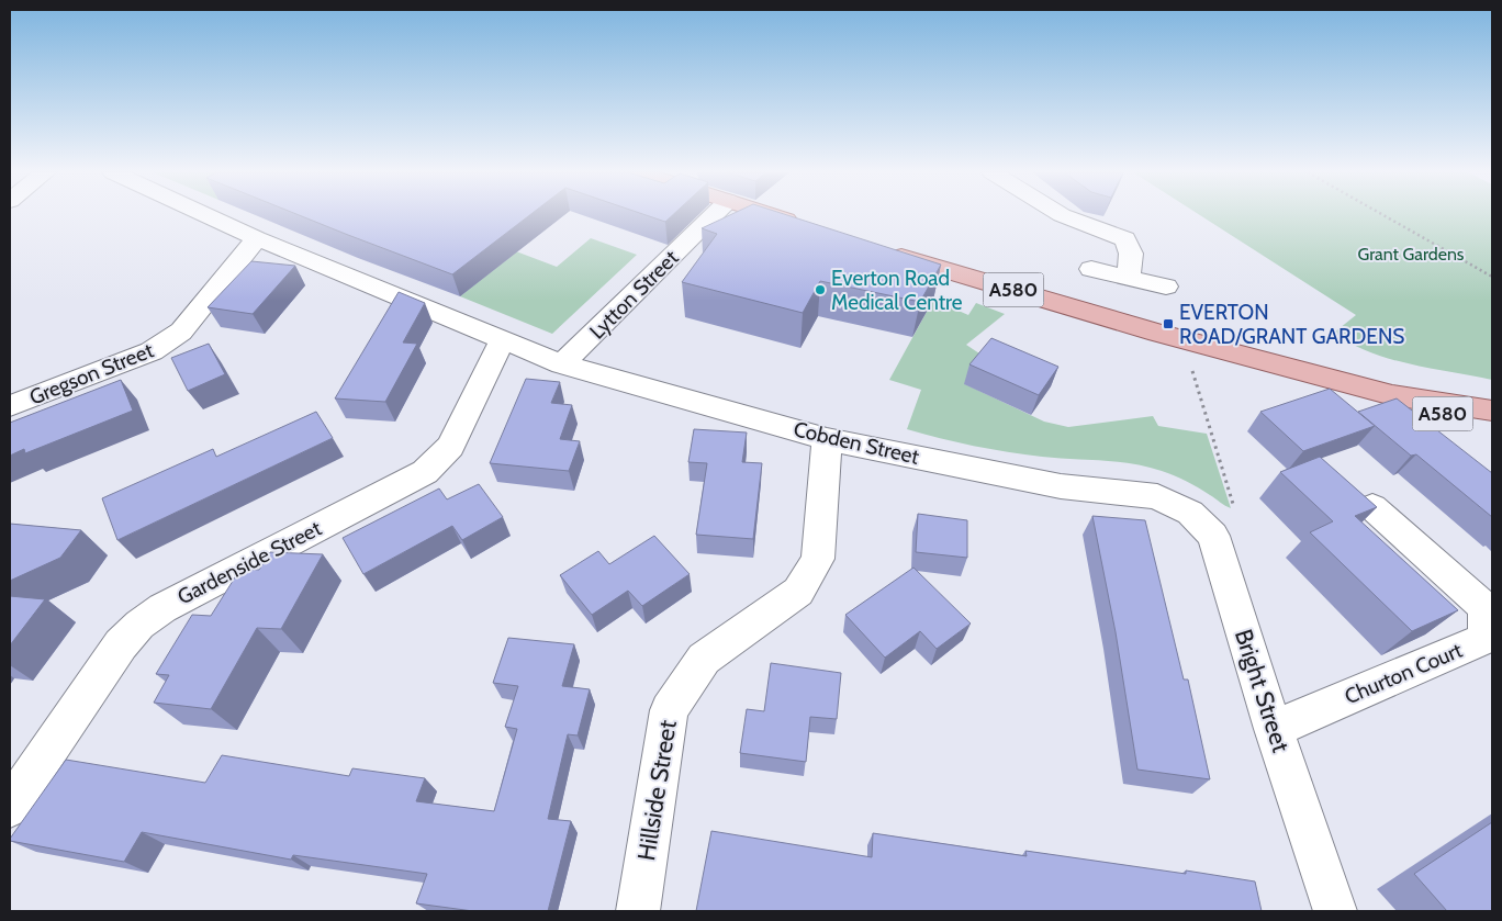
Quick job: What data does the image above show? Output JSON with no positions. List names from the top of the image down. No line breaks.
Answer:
{"streets":{"main road":["A580"],"street":["Lytton Street","Gregson Street","Cobden Street","Gardenside Street","Churton Court","Bright Street","Hillside Street"]},"crossings":[["Lytton Street","Cobden Street"],["Gregson Street","Cobden Street"],["Cobden Street","Gardenside Street"],["Cobden Street","Bright Street"],["Cobden Street","Hillside Street"],["Churton Court","Bright Street"]],"parks":["Grant Gardens"],"places":{"other":["Everton Road Medical Centre"],"transit":["EVERTON ROAD/GRANT GARDENS"]}}
